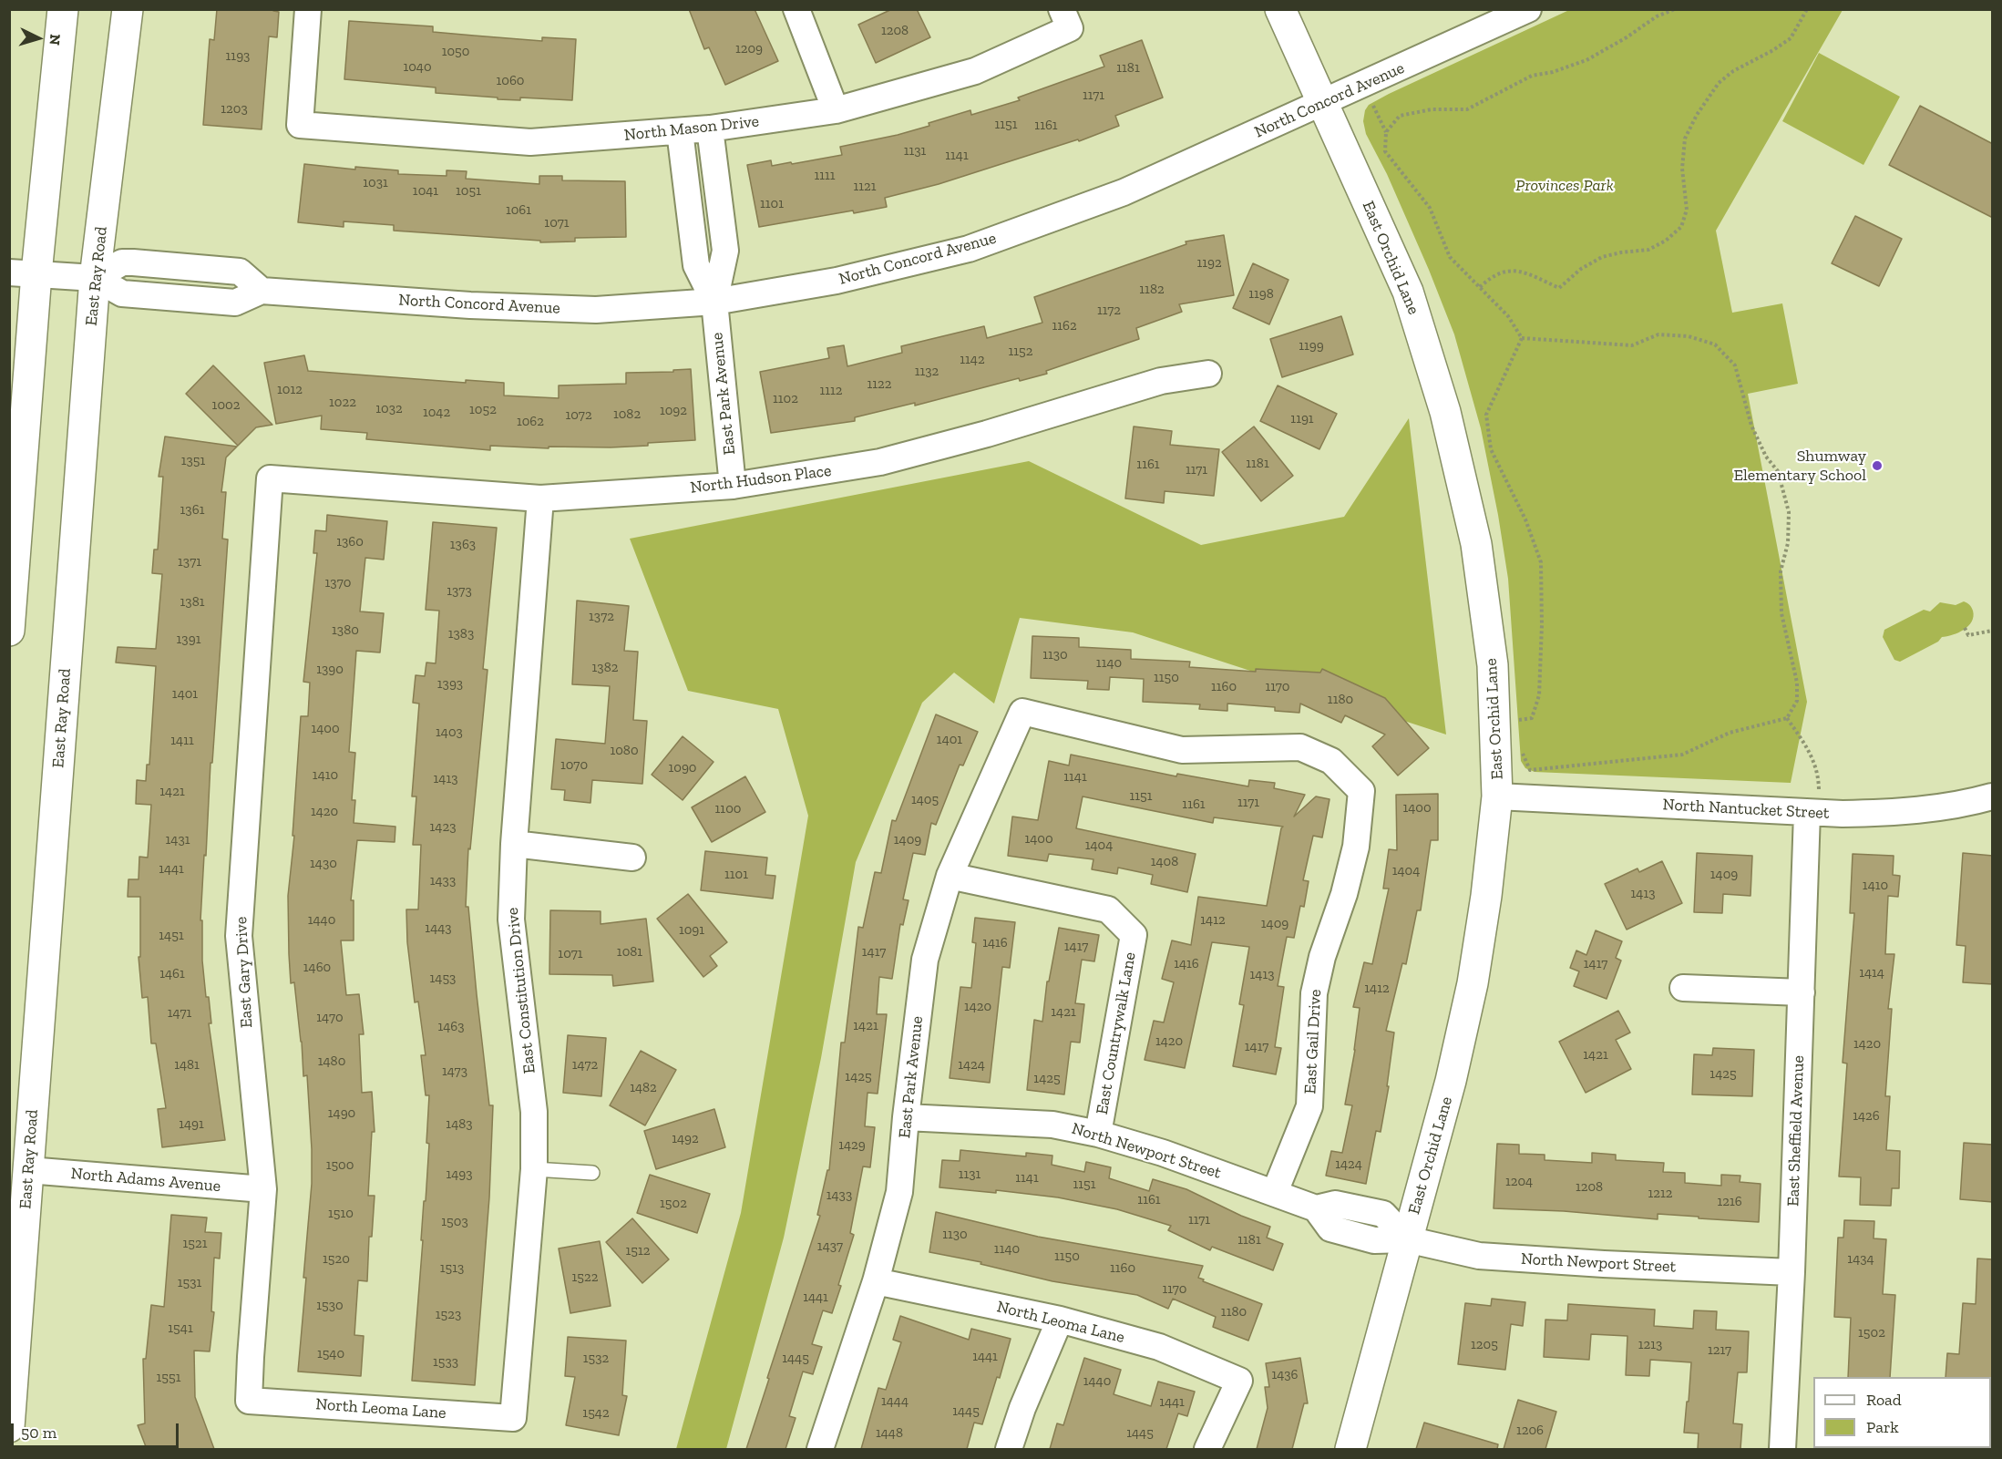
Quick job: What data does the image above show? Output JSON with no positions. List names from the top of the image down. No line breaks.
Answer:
{"streets":{"main road":["East Orchid Lane","East Ray Road"],"street":["North Concord Avenue","North Mason Drive","East Park Avenue","North Hudson Place","North Nantucket Street","East Gary Drive","East Constitution Drive","East Countrywalk Lane","East Gail Drive","East Sheffield Avenue","North Newport Street","North Adams Avenue","North Leoma Lane"]},"crossings":[["North Concord Avenue","East Orchid Lane"],["North Concord Avenue","East Ray Road"],["North Concord Avenue","East Park Avenue"],["North Mason Drive","East Park Avenue"],["East Orchid Lane","North Nantucket Street"],["East Orchid Lane","North Newport Street"],["East Ray Road","North Adams Avenue"],["East Park Avenue","North Hudson Place"],["East Park Avenue","East Countrywalk Lane"],["East Park Avenue","East Gail Drive"],["East Park Avenue","North Newport Street"],["East Park Avenue","North Leoma Lane"],["North Hudson Place","East Gary Drive"],["North Hudson Place","East Constitution Drive"],["North Nantucket Street","East Sheffield Avenue"],["East Gary Drive","North Adams Avenue"],["East Gary Drive","North Leoma Lane"],["East Constitution Drive","North Leoma Lane"],["East Countrywalk Lane","North Newport Street"],["East Gail Drive","North Newport Street"],["East Sheffield Avenue","North Newport Street"]],"parks":["Provinces Park"],"places":["Shumway Elementary School"],"house_numbers":["1208","1209","1050","1193","1040","1181","1060","1171","1203","1151","1161","1131","1141","1111","1031","1121","1041","1051","1101","1061","1071","1192","1182","1198","1172","1162","1199","1152","1142","1132","1122","1012","1112","1102","1022","1002","1032","1052","1092","1042","1082","1072","1191","1062","1351","1181","1161","1171","1361","1360","1363","1371","1370","1373","1381","1372","1380","1383","1391","1130","1140","1382","1390","1150","1393","1160","1170","1401","1180","1400","1403","1401","1411","1080","1070","1090","1410","1141","1413","1421","1151","1405","1171","1161","1400","1100","1420","1423","1400","1431","1409","1404","1408","1430","1441","1404","1101","1409","1433","1410","1413","1440","1412","1409","1443","1091","1451","1416","1417","1081","1417","1071","1416","1417","1460","1414","1461","1413","1453","1412","1420","1421","1471","1470","1421","1463","1420","1420","1417","1421","1480","1481","1472","1424","1473","1425","1425","1425","1482","1490","1426","1491","1483","1492","1429","1424","1500","1493","1131","1141","1204","1151","1208","1212","1433","1161","1216","1502","1510","1171","1503","1130","1181","1521","1437","1140","1512","1150","1520","1434","1513","1160","1522","1531","1170","1441","1530","1180","1523","1541","1502","1205","1213","1217","1540","1441","1532","1445","1533","1436","1551","1440","1444","1441","1445","1542","1206","1448","1445"],"legend":["Road","Park"],"scale_bar":"50 m","north":"right"}
